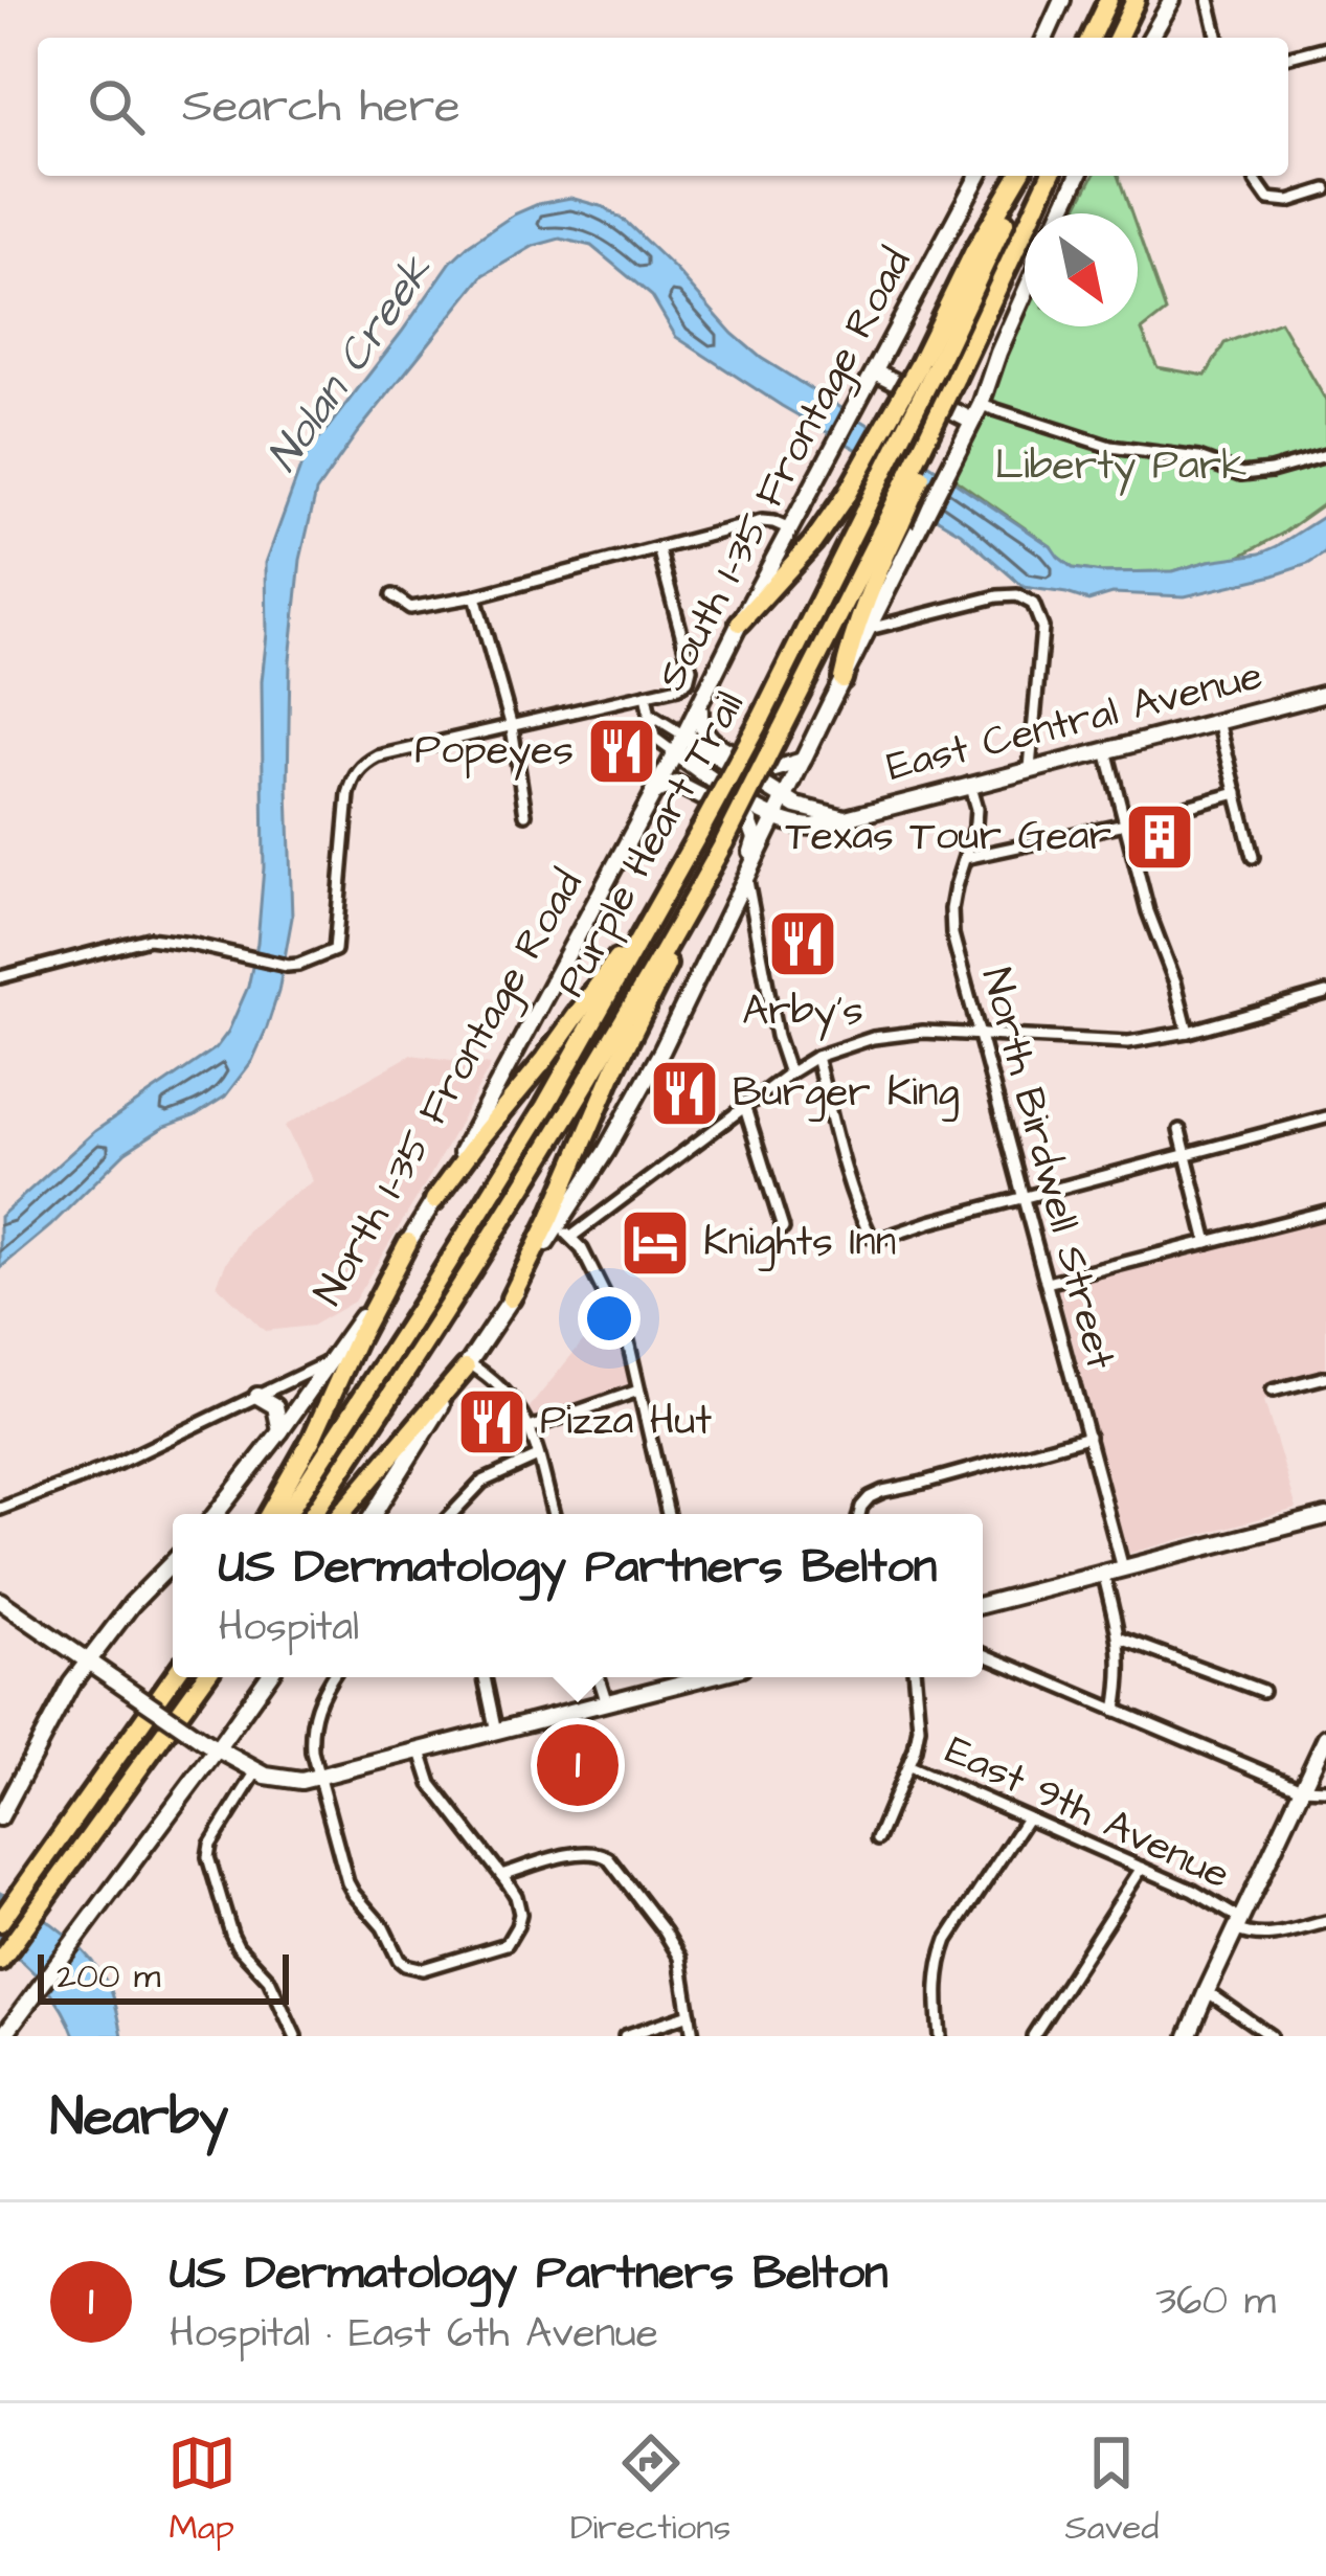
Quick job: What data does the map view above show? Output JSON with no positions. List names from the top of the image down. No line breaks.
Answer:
{"streets":{"highway":["Purple Heart Trail"],"main road":["South I-35 Frontage Road","East Central Avenue","North I-35 Frontage Road"],"street":["North Birdwell Street","East 9th Avenue"]},"crossings":[["South I-35 Frontage Road","East Central Avenue"],["South I-35 Frontage Road","North I-35 Frontage Road"],["East Central Avenue","North I-35 Frontage Road"],["East Central Avenue","North Birdwell Street"]],"water":["Nolan Creek"],"parks":["Liberty Park"],"places":{"restaurant":["Popeyes","Arby's","Burger King","Pizza Hut"],"building":["Texas Tour Gear"],"hotel":["Knights Inn"]},"scale_bar":"200 m","north":"bottom right","page":{"search":"Search here","popup":["US Dermatology Partners Belton","Hospital"],"pins":"1","scale":"200 m","heading":"Nearby","list":[{"mark":"1","name":"US Dermatology Partners Belton","note":"Hospital · East 6th Avenue","value":"360 m"}],"nav":["Map","Directions","Saved"]}}
